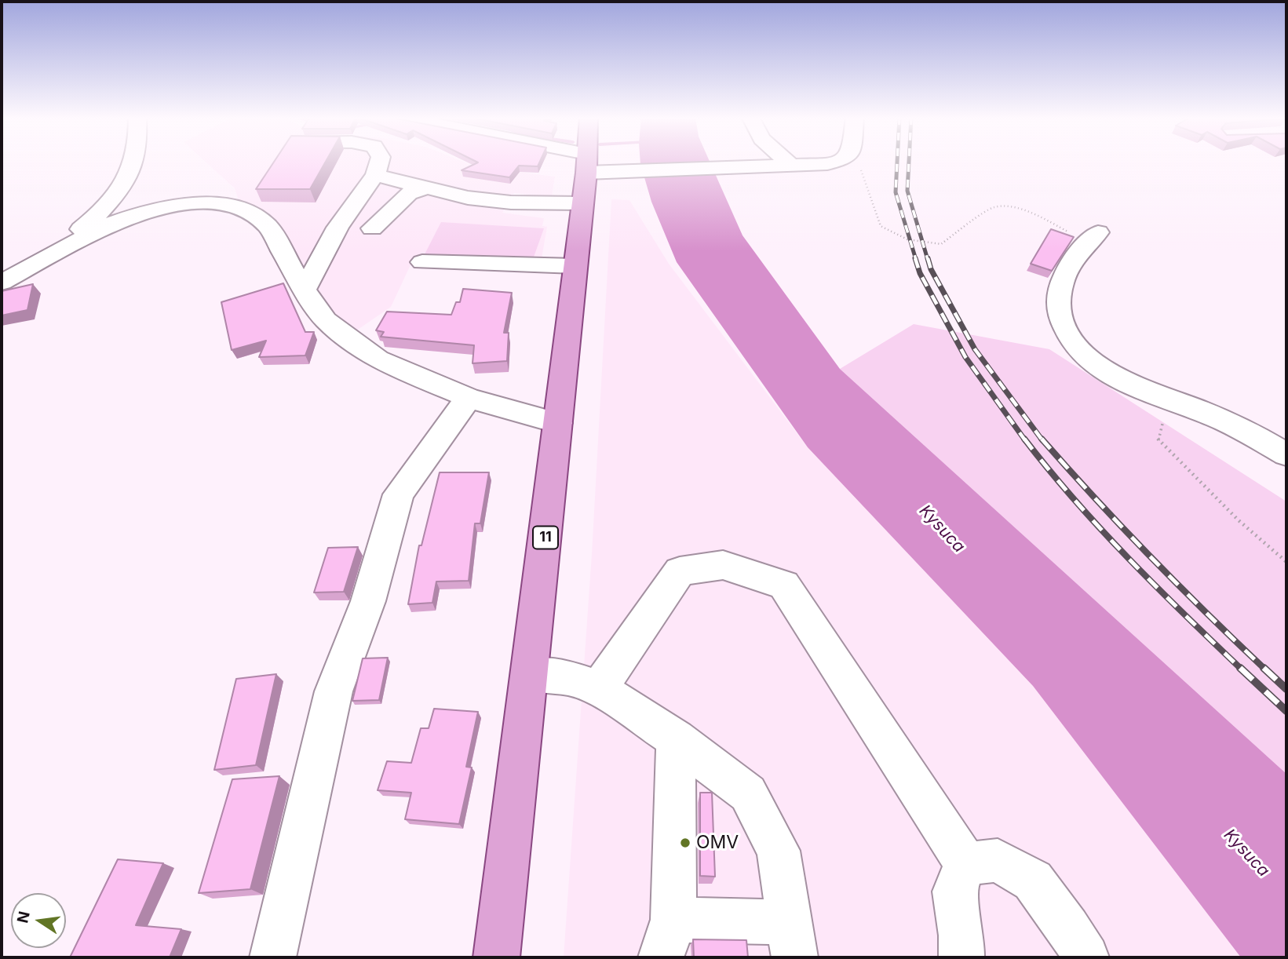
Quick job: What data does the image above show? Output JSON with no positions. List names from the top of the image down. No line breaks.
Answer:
{"streets":{"main road":["11"]},"water":["Kysuca"],"places":["OMV"],"north":"left"}
